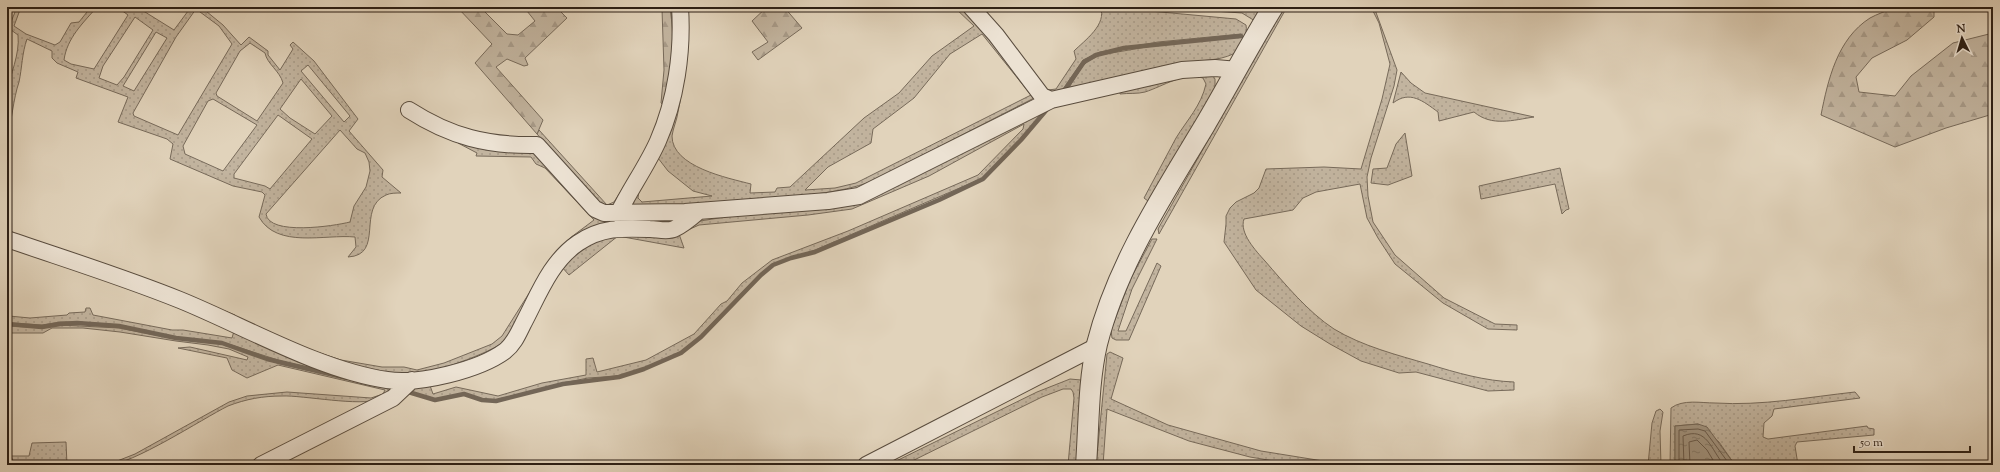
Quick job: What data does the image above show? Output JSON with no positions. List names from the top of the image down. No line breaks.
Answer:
{"scale_bar":"50 m","north":"top"}
